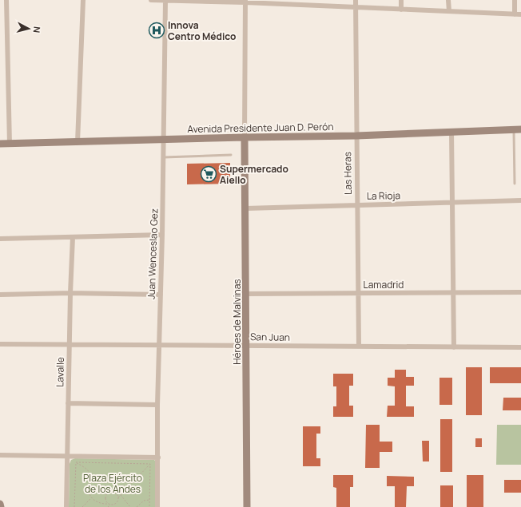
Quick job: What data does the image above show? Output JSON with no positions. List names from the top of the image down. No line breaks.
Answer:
{"streets":{"main road":["Avenida Presidente Juan D. Perón","Héroes de Malvinas"],"street":["Las Heras","La Rioja","Juan Wenceslao Gez","Lamadrid","San Juan","Lavalle"]},"crossings":[["Avenida Presidente Juan D. Perón","Las Heras"],["Avenida Presidente Juan D. Perón","Juan Wenceslao Gez"],["Avenida Presidente Juan D. Perón","Héroes de Malvinas"],["Las Heras","La Rioja"],["Las Heras","Lamadrid"],["Las Heras","San Juan"],["La Rioja","Héroes de Malvinas"],["Juan Wenceslao Gez","San Juan"],["Lamadrid","Héroes de Malvinas"],["Héroes de Malvinas","San Juan"],["San Juan","Lavalle"]],"parks":["Plaza Ejército de los Andes"],"places":{"hospital":["Innova Centro Médico"],"supermarket":["Supermercado Aiello"]},"north":"right"}
